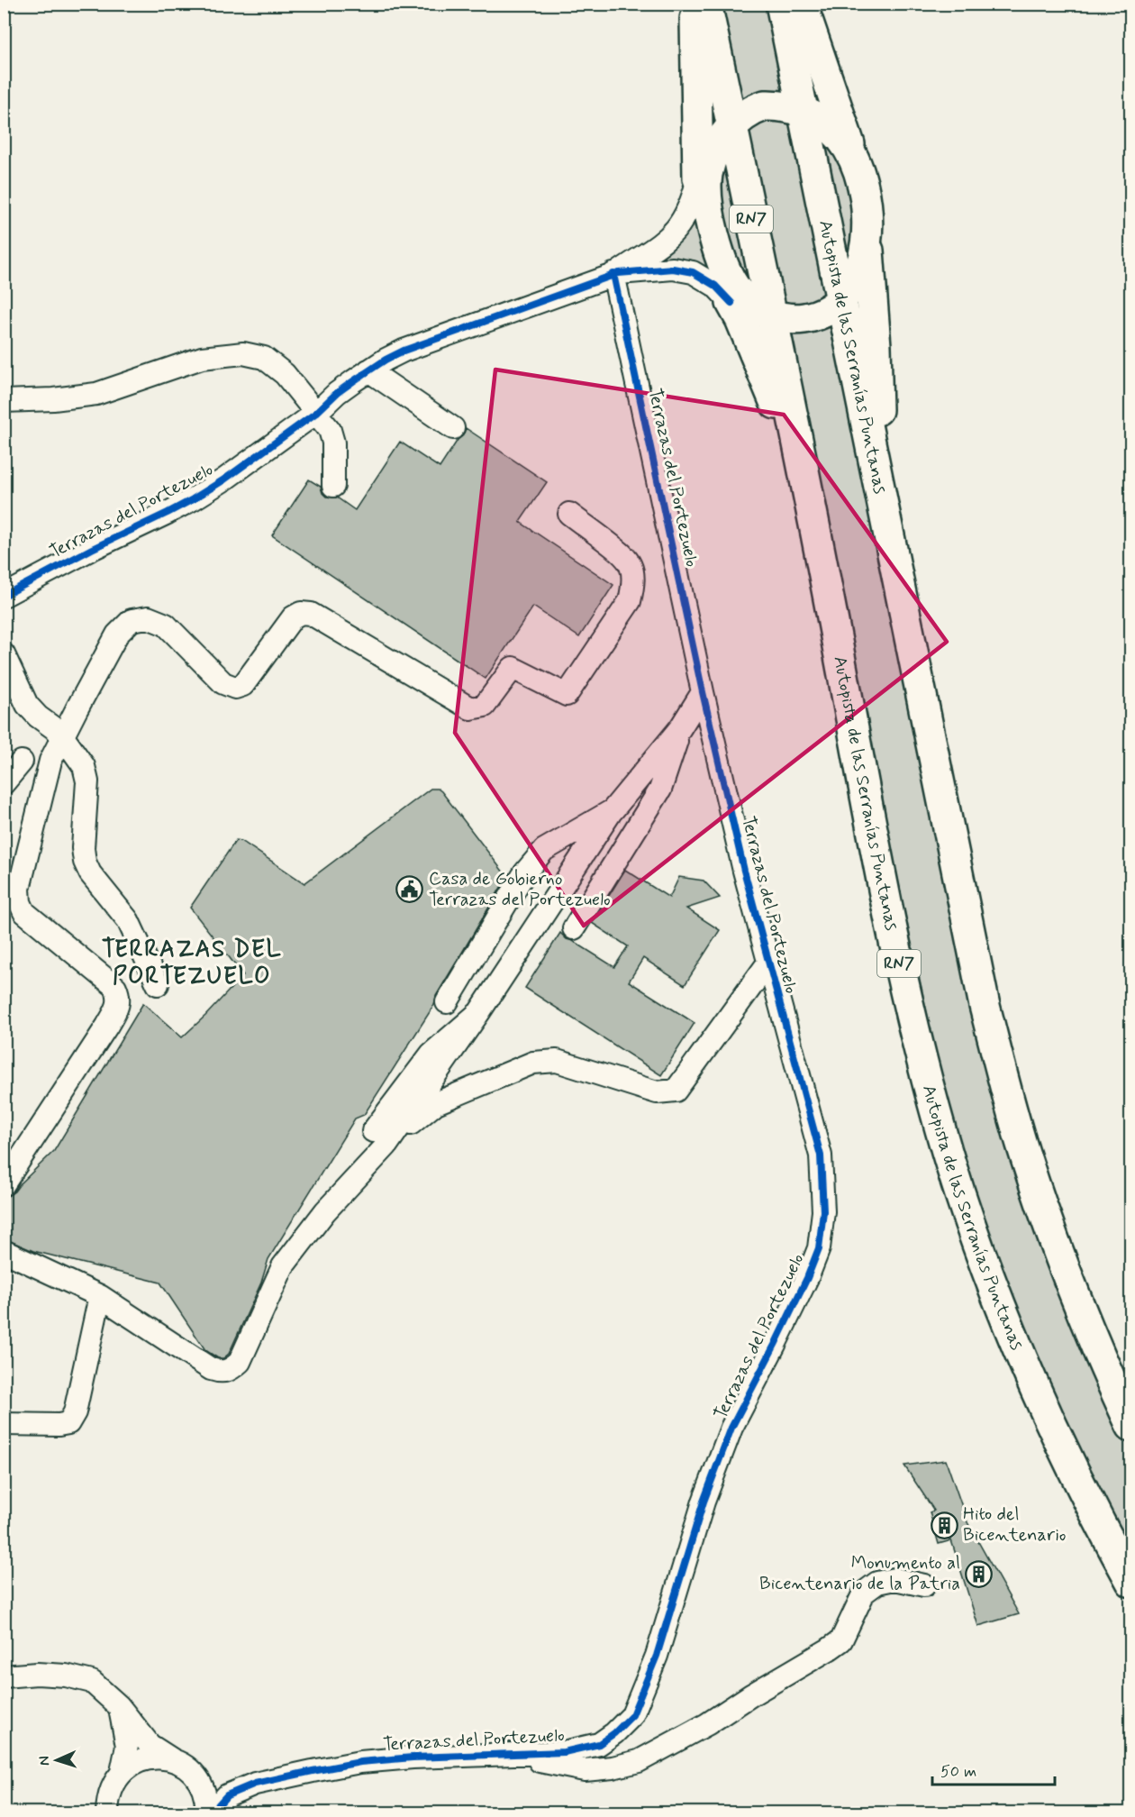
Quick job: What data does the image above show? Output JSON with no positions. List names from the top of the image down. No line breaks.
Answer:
{"streets":{"highway":["RN7","Autopista de las Serranías Puntanas"],"street":["Terrazas del Portezuelo"]},"districts":["TERRAZAS DEL PORTEZUELO"],"places":{"public building":["Casa de Gobierno Terrazas del Portezuelo"],"building":["Hito del Bicentenario","Monumento al Bicentenario de la Patria"]},"scale_bar":"50 m","north":"left"}
